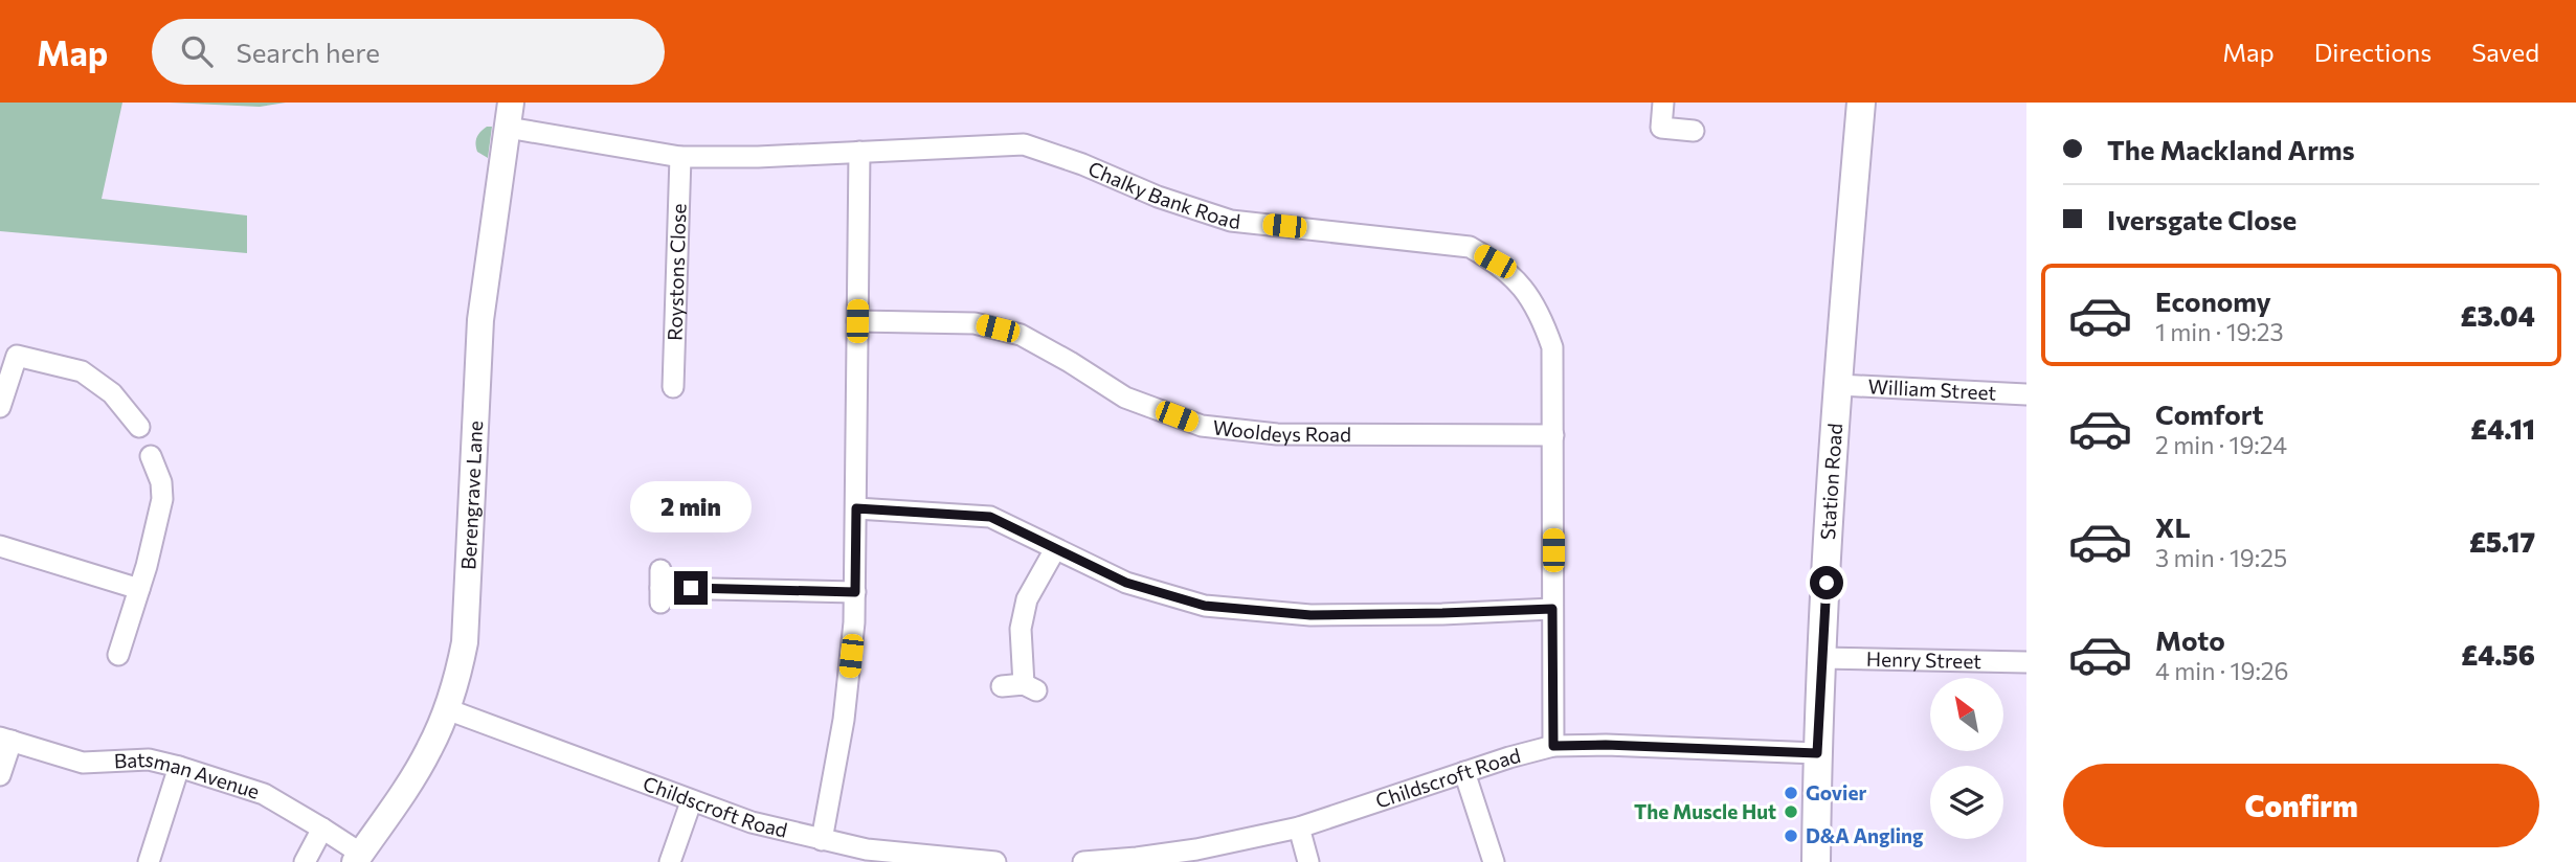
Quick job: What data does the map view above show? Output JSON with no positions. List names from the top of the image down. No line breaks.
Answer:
{"streets":{"main road":["Station Road"],"street":["Chalky Bank Road","Roystons Close","William Street","Wooldeys Road","Berengrave Lane","Henry Street","Batsman Avenue","Childscroft Road"]},"crossings":[["Chalky Bank Road","Roystons Close"],["Chalky Bank Road","Wooldeys Road"],["Chalky Bank Road","Berengrave Lane"],["Chalky Bank Road","Childscroft Road"],["William Street","Station Road"],["Station Road","Henry Street"],["Station Road","Childscroft Road"],["Berengrave Lane","Batsman Avenue"],["Berengrave Lane","Childscroft Road"]],"places":["Govier","The Muscle Hut","D&A Angling"],"north":"top left","page":{"header":"Map","search":"Search here","nav":["Map","Directions","Saved"],"banner":["The Mackland Arms","Iversgate Close"],"list":[{"name":"Economy","note":"1 min · 19:23","value":"£3.04"},{"name":"Comfort","note":"2 min · 19:24","value":"£4.11"},{"name":"XL","note":"3 min · 19:25","value":"£5.17"},{"name":"Moto","note":"4 min · 19:26","value":"£4.56"}],"bubble":"2 min","buttons":"Confirm"}}
